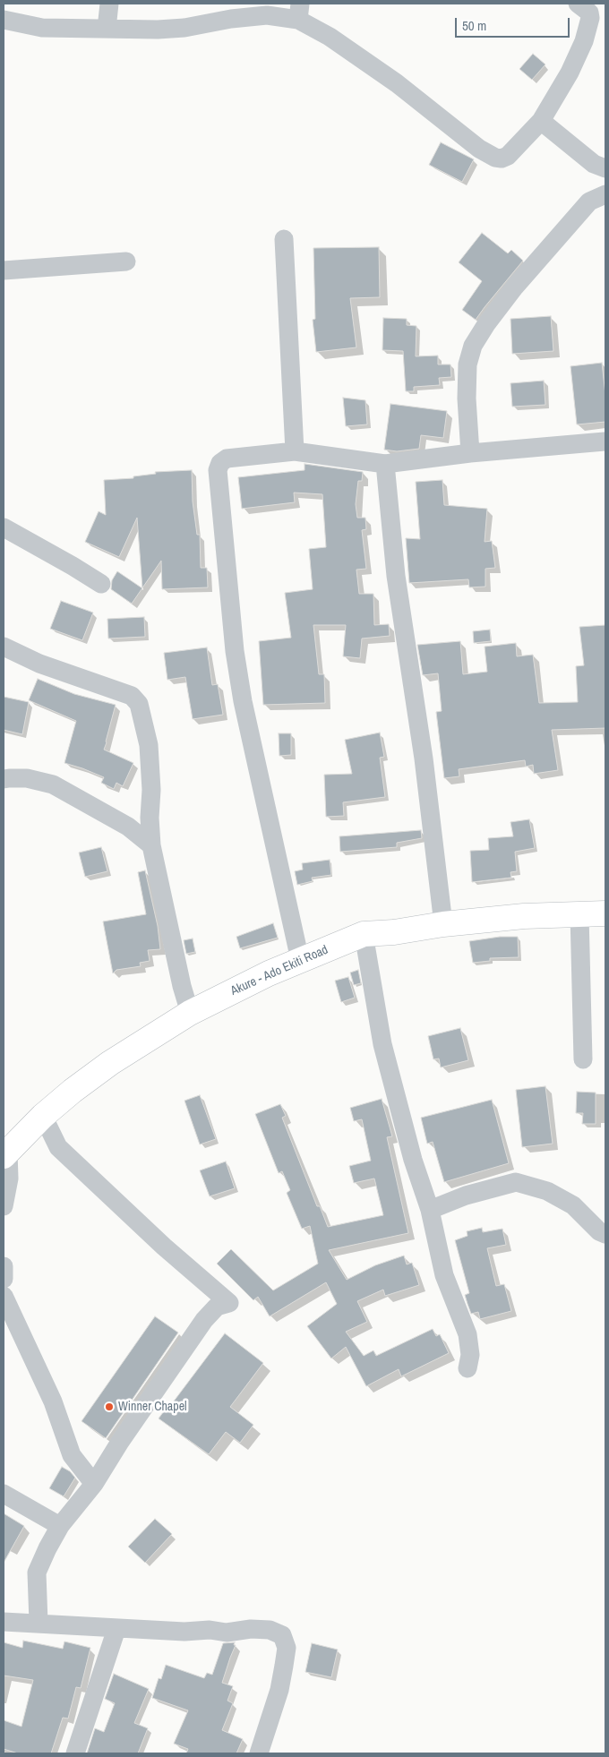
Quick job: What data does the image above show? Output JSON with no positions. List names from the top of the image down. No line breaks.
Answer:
{"streets":{"main road":["Akure - Ado Ekiti Road"]},"places":["Winner Chapel"],"scale_bar":"50 m"}
